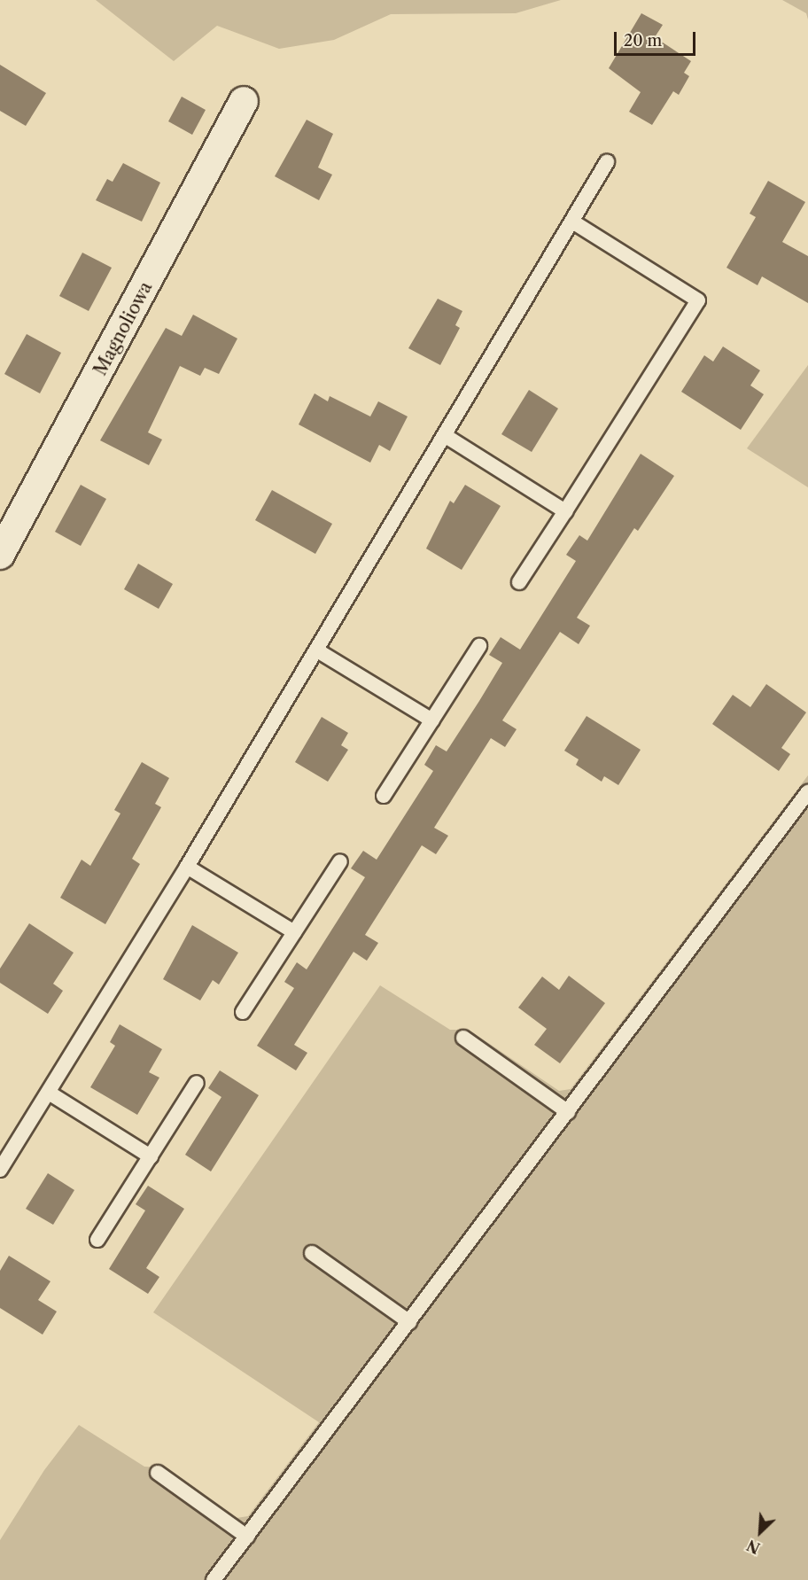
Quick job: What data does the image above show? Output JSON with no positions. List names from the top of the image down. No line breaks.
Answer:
{"streets":{"street":["Magnoliowa"]},"scale_bar":"20 m","north":"bottom left"}
